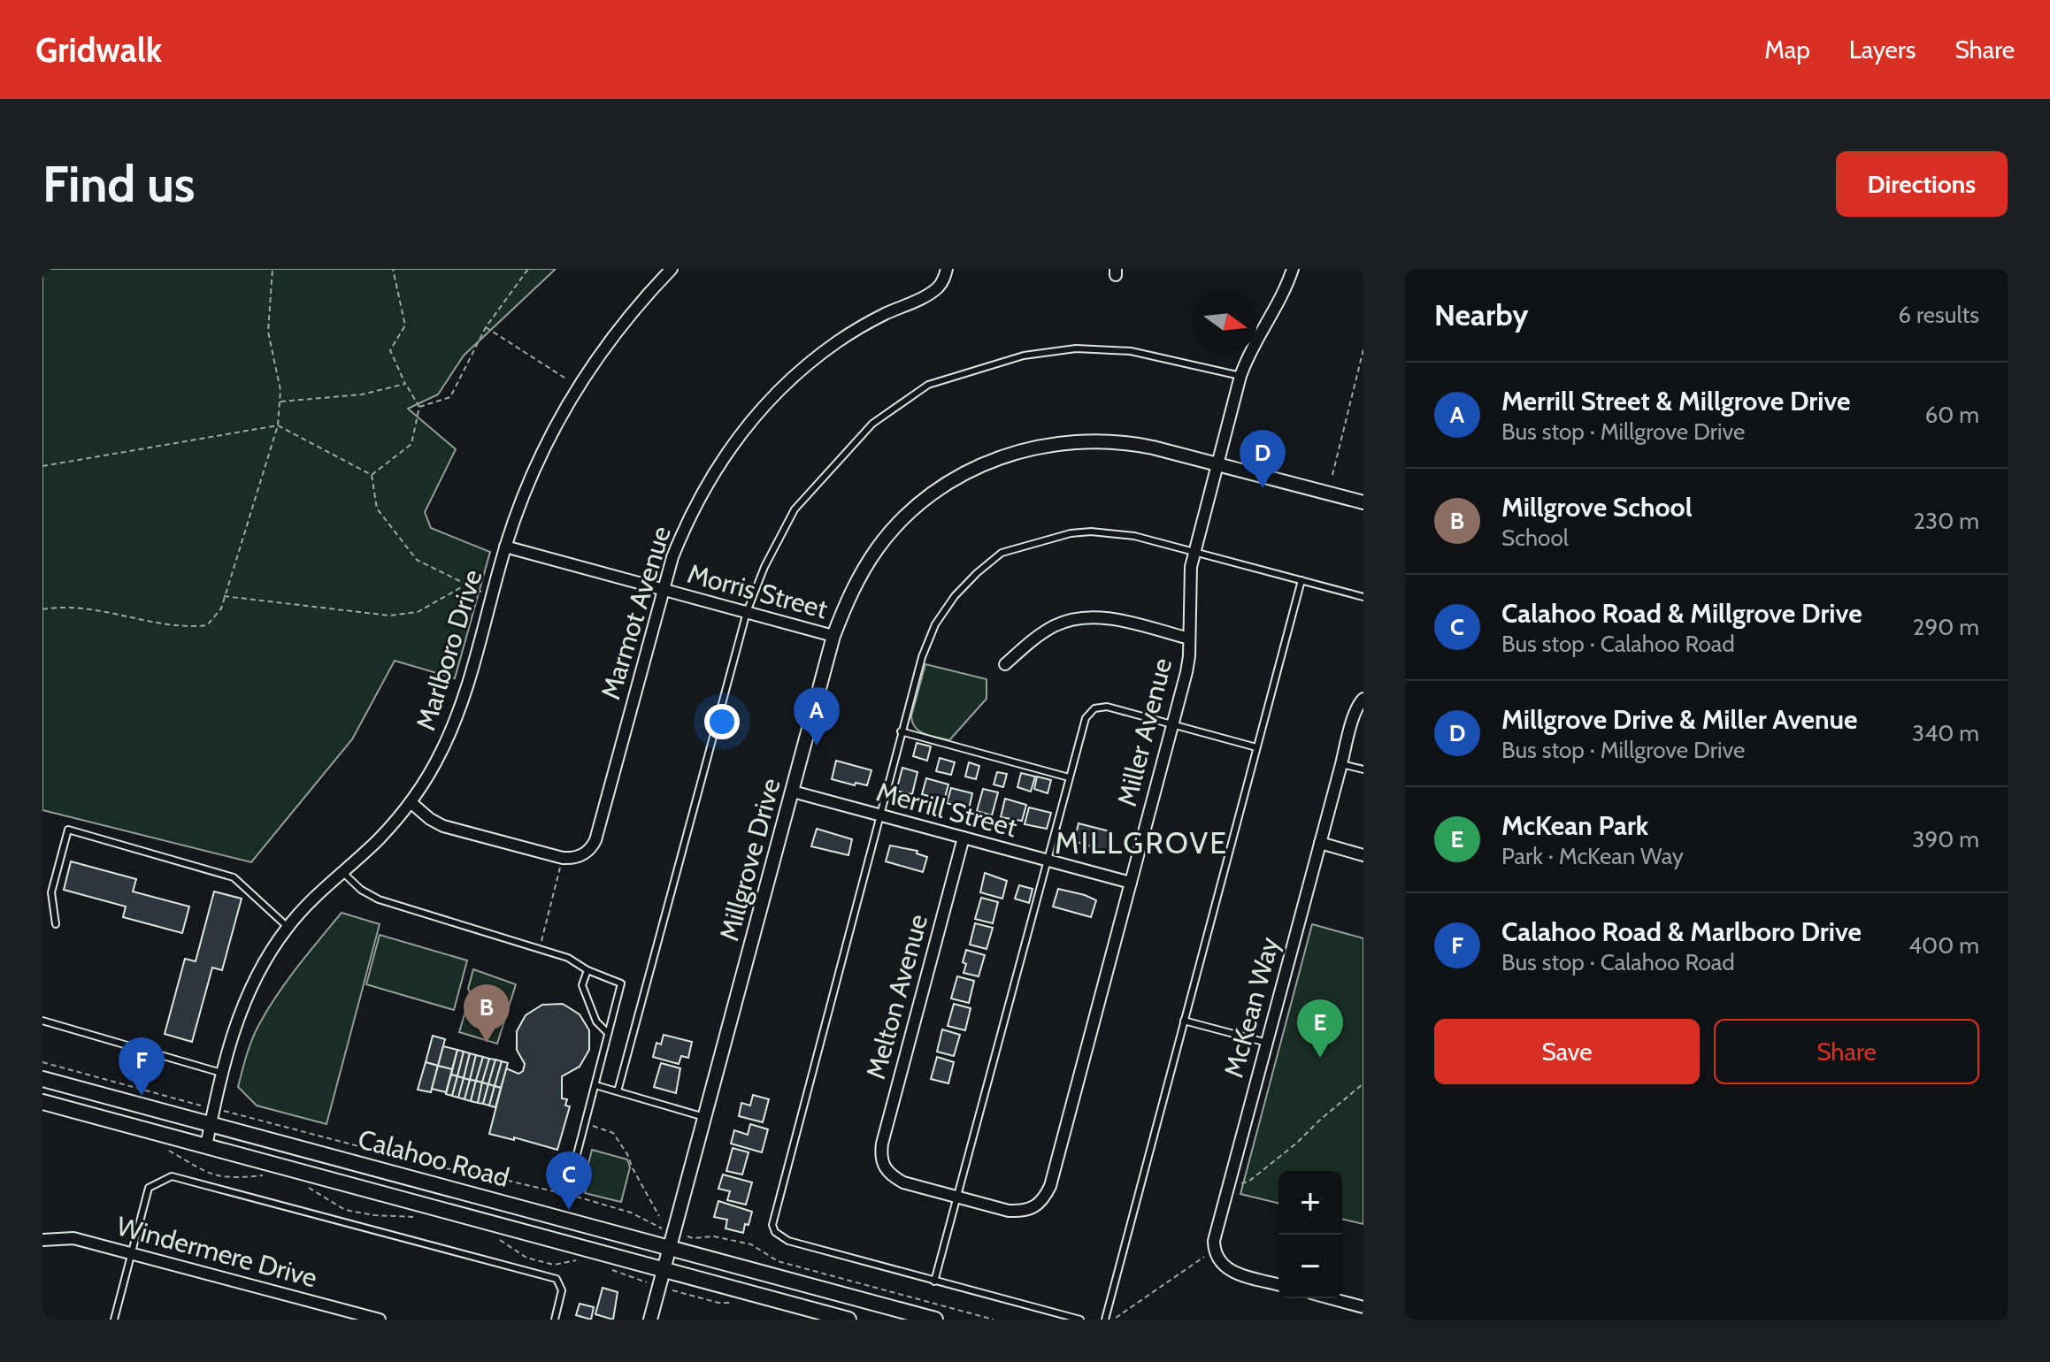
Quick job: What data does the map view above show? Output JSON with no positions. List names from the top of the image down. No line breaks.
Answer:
{"streets":{"main road":["Calahoo Road"],"street":["Morris Street","Marmot Avenue","Marlboro Drive","Miller Avenue","Merrill Street","Millgrove Drive","Melton Avenue","McKean Way","Windermere Drive"]},"crossings":[["Morris Street","Marmot Avenue"],["Morris Street","Marlboro Drive"],["Morris Street","Millgrove Drive"],["Marmot Avenue","Marlboro Drive"],["Marlboro Drive","Calahoo Road"],["Miller Avenue","Merrill Street"],["Miller Avenue","Millgrove Drive"],["Miller Avenue","Melton Avenue"],["Merrill Street","Millgrove Drive"],["Merrill Street","Melton Avenue"],["Millgrove Drive","Calahoo Road"]],"districts":["MILLGROVE"],"north":"right","page":{"header":"Gridwalk","nav":["Map","Layers","Share"],"buttons":["Directions",["Save","Share"]],"title":"Find us","heading":["Nearby","6 results"],"list":[{"mark":"A","name":"Merrill Street & Millgrove Drive","note":"Bus stop · Millgrove Drive","value":"60 m"},{"mark":"B","name":"Millgrove School","note":"School","value":"230 m"},{"mark":"C","name":"Calahoo Road & Millgrove Drive","note":"Bus stop · Calahoo Road","value":"290 m"},{"mark":"D","name":"Millgrove Drive & Miller Avenue","note":"Bus stop · Millgrove Drive","value":"340 m"},{"mark":"E","name":"McKean Park","note":"Park · McKean Way","value":"390 m"},{"mark":"F","name":"Calahoo Road & Marlboro Drive","note":"Bus stop · Calahoo Road","value":"400 m"}],"pins":["D","A","B","E","F","C"],"map_buttons":["+","−"]}}
